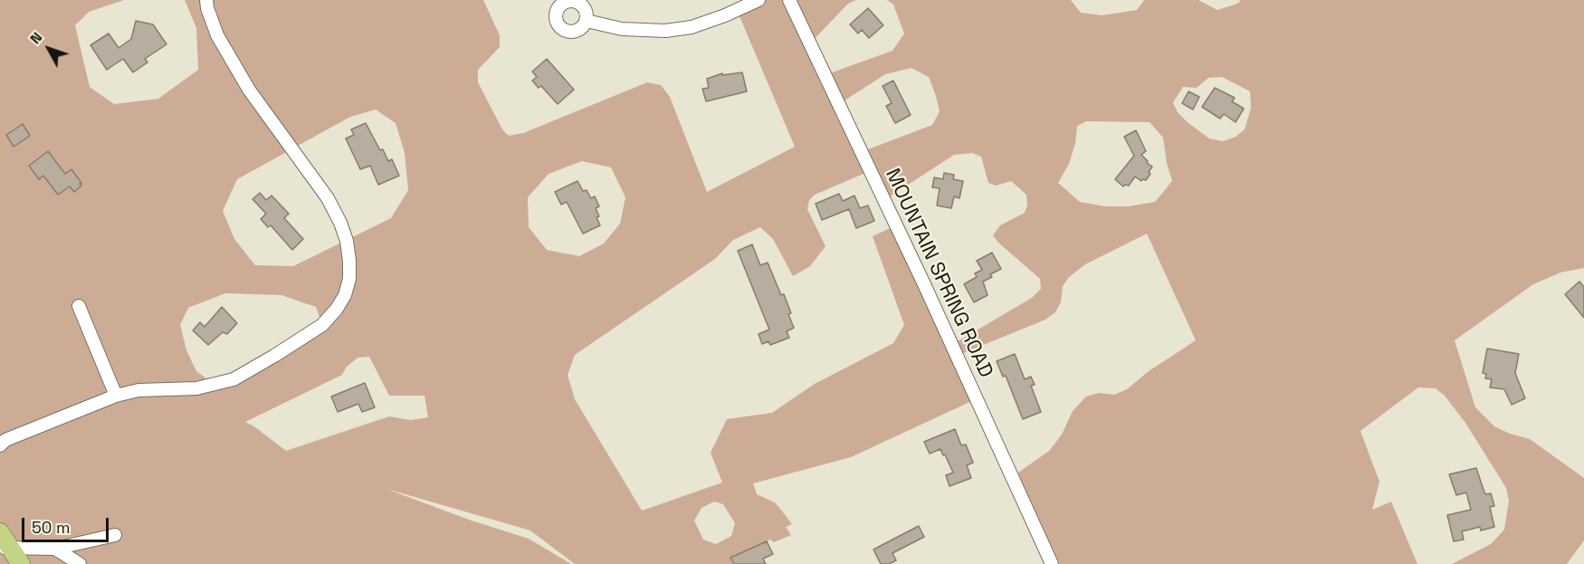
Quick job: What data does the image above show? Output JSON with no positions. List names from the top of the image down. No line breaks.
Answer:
{"streets":{"street":["MOUNTAIN SPRING ROAD"]},"scale_bar":"50 m","north":"top left"}
